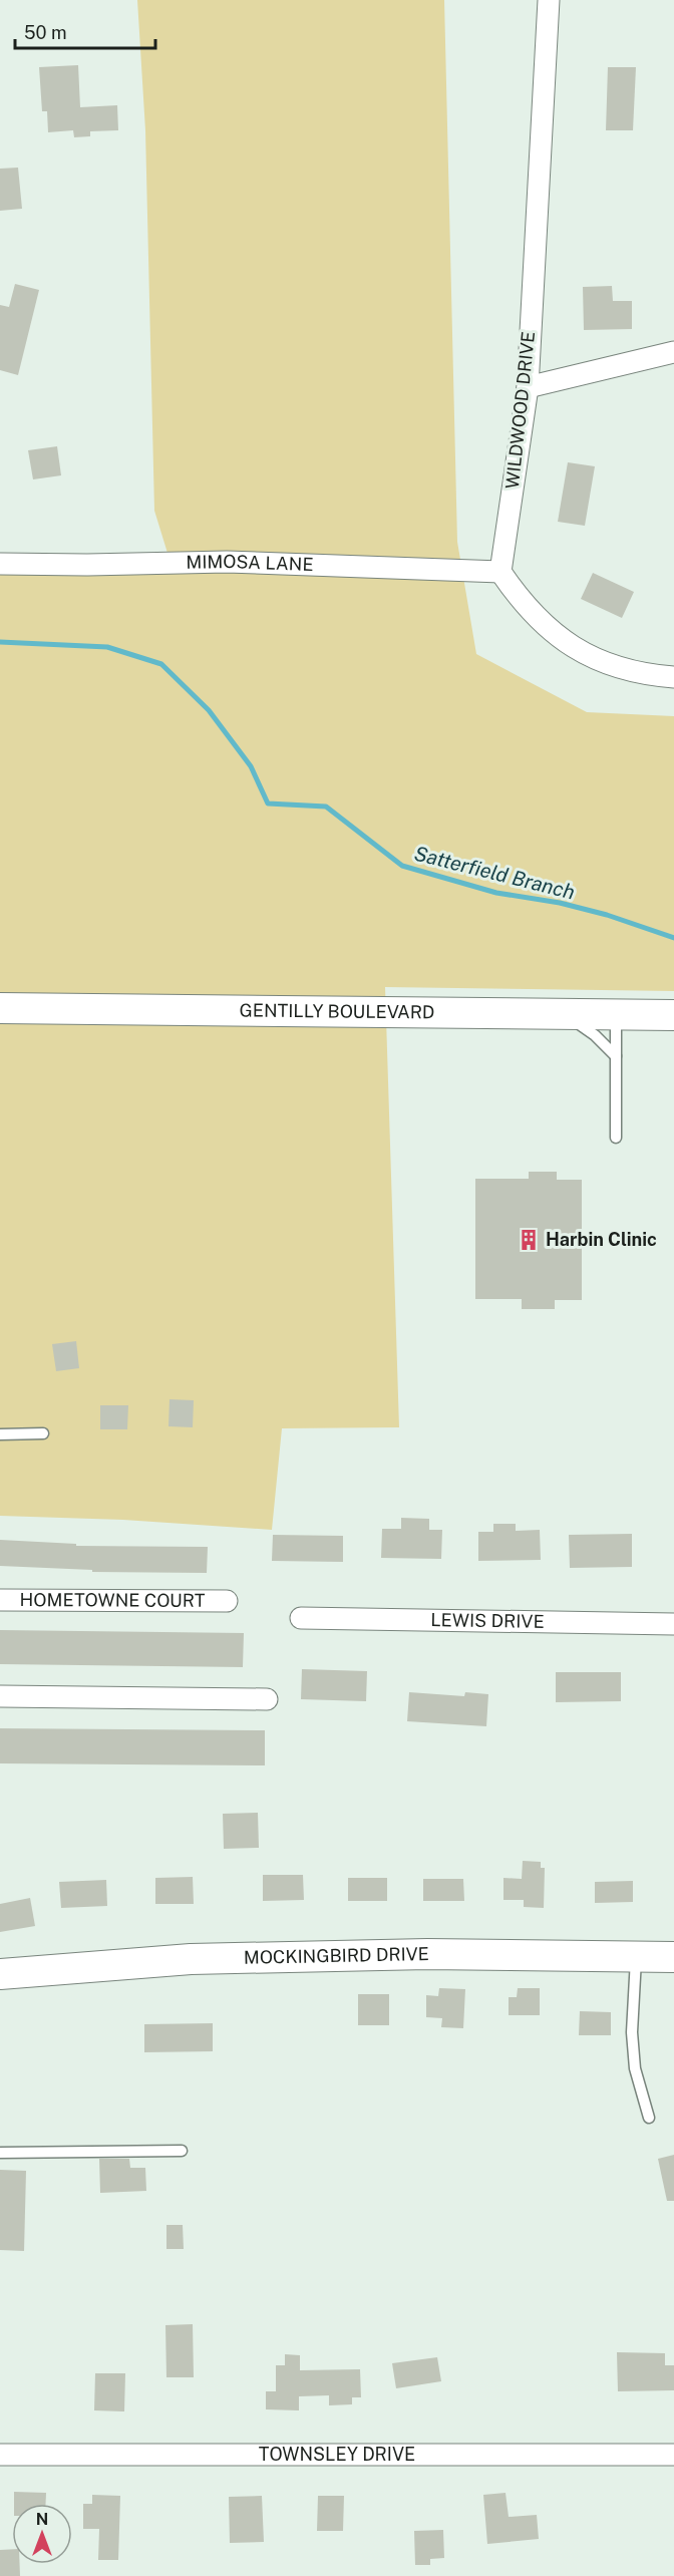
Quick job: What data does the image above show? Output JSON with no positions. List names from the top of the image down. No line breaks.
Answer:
{"streets":{"street":["WILDWOOD DRIVE","MIMOSA LANE","GENTILLY BOULEVARD","HOMETOWNE COURT","LEWIS DRIVE","MOCKINGBIRD DRIVE","TOWNSLEY DRIVE"]},"crossings":[["WILDWOOD DRIVE","MIMOSA LANE"]],"water":["Satterfield Branch"],"places":{"building":["Harbin Clinic"]},"scale_bar":"50 m","north":"top"}
